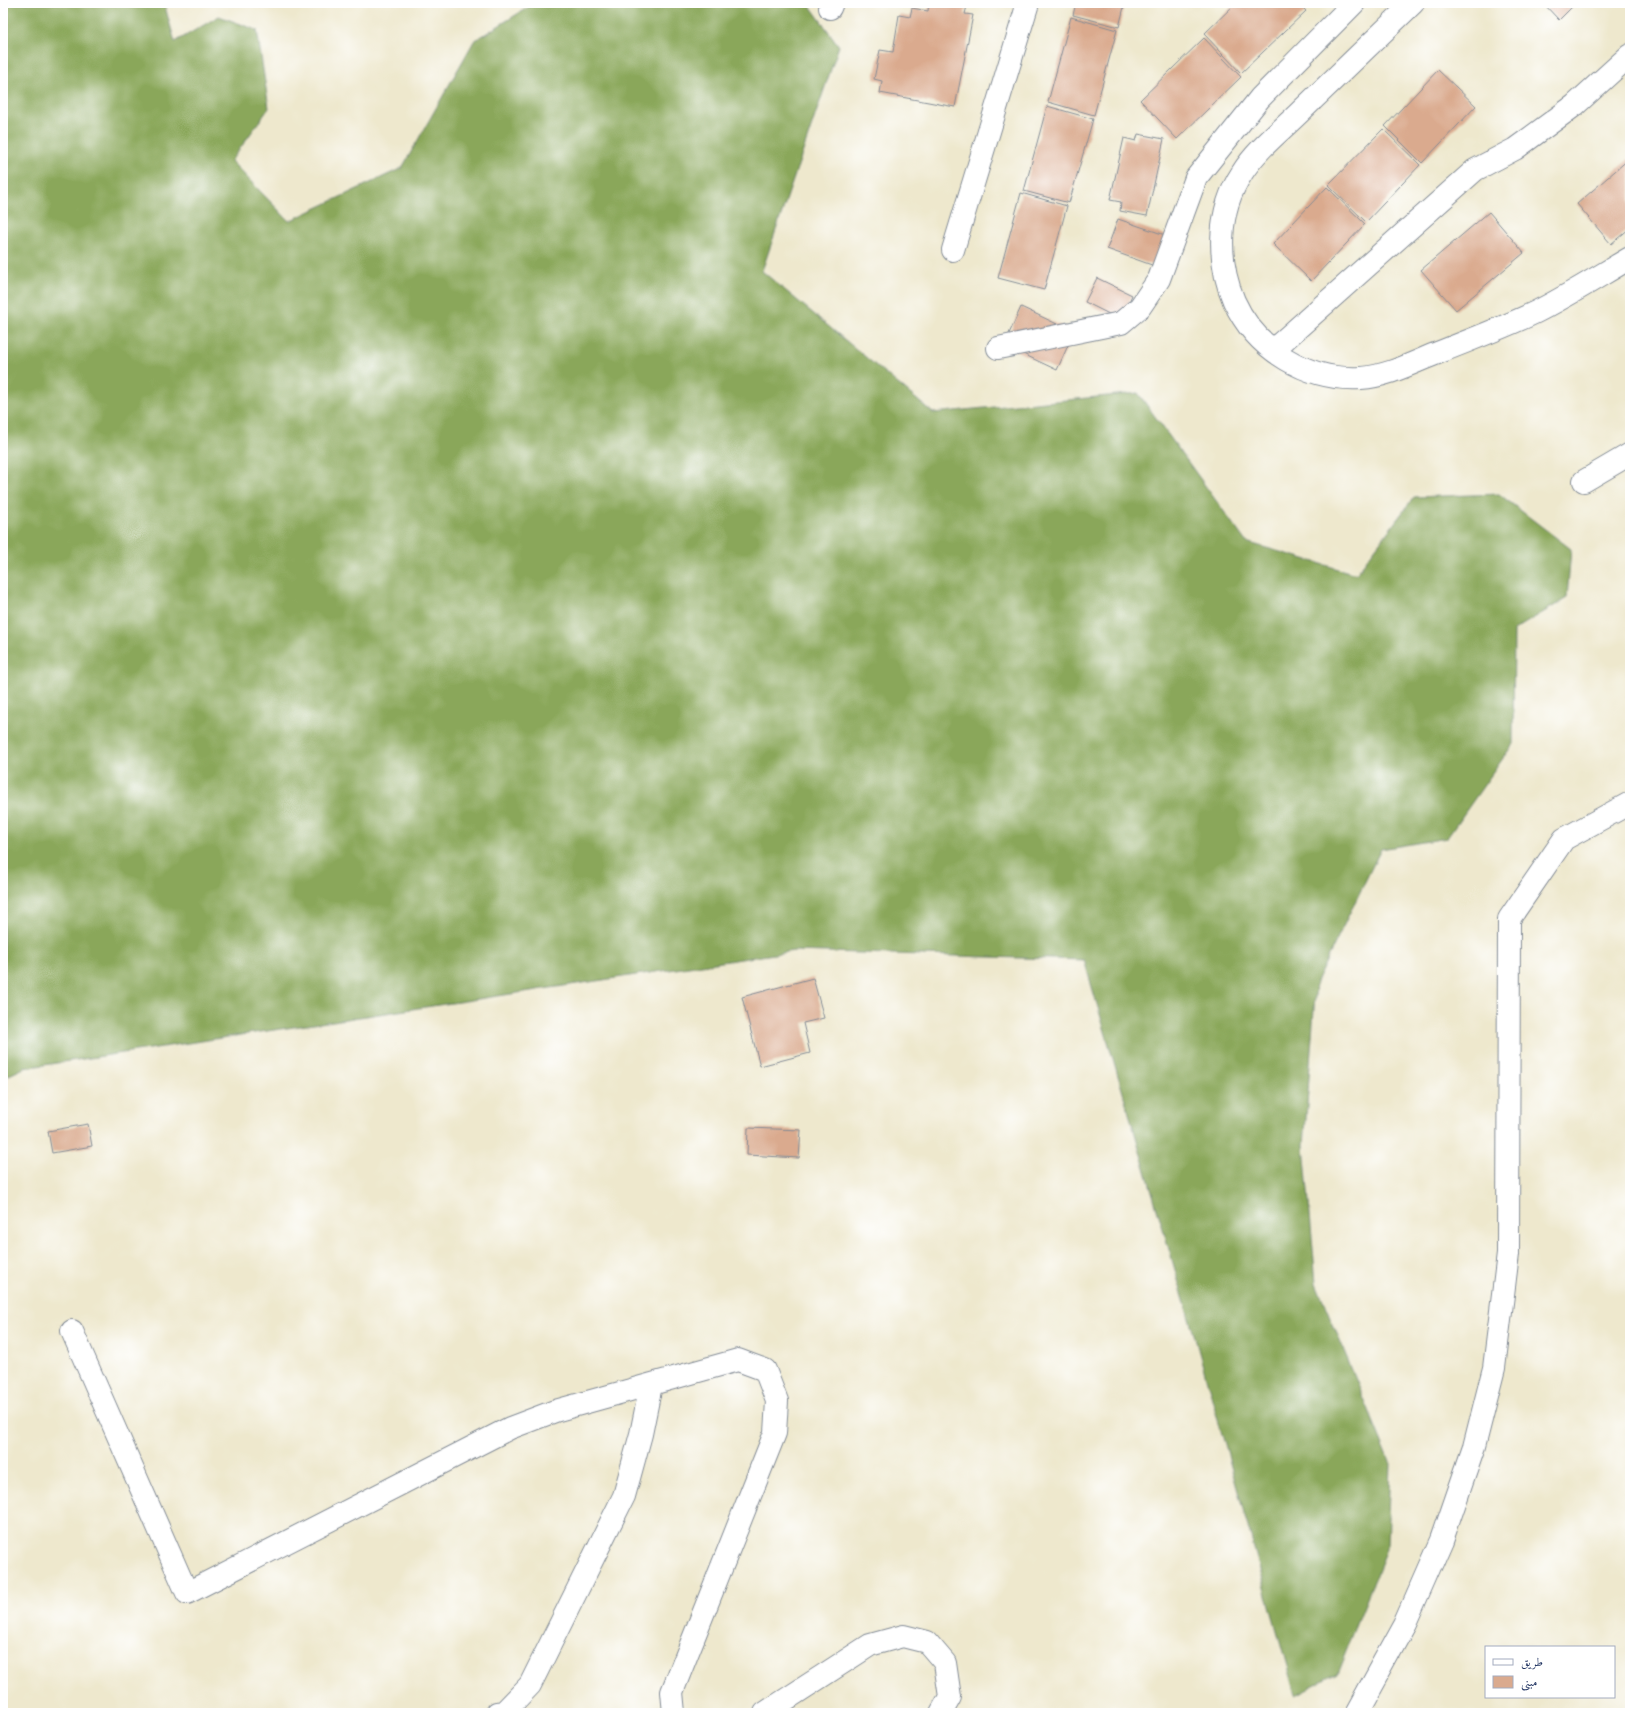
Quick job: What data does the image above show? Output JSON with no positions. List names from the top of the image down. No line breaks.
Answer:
{"legend":["طريق","مبنى"]}
